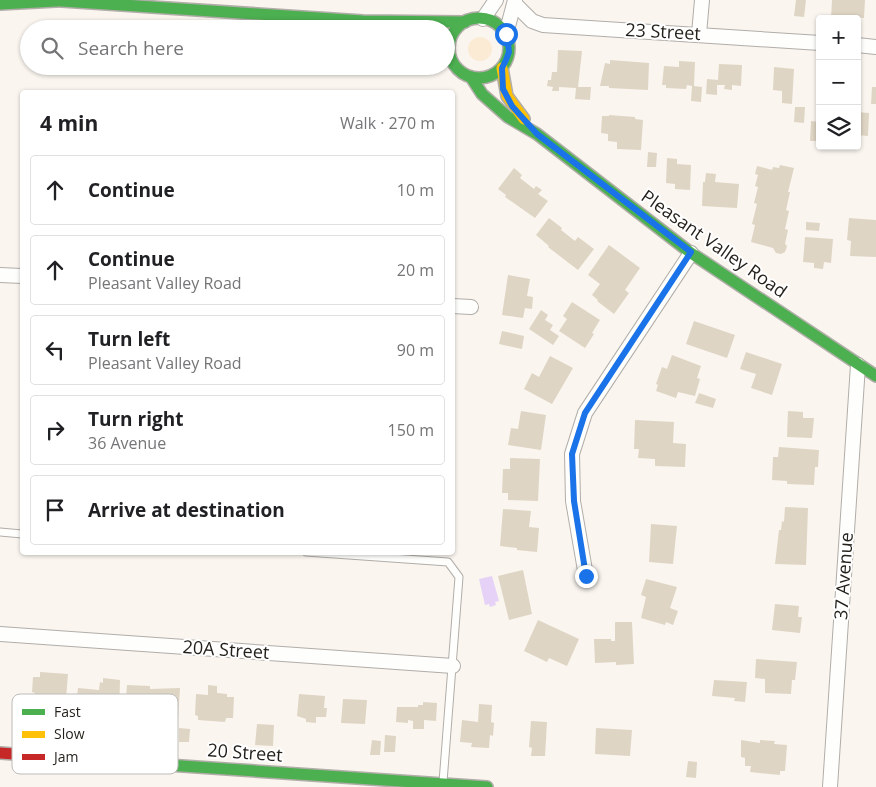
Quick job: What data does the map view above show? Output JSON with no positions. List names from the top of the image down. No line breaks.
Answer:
{"streets":{"street":["23 Street","Pleasant Valley Road","37 Avenue","20A Street","20 Street"]},"crossings":[["Pleasant Valley Road","37 Avenue"]],"legend":["Fast","Slow","Jam"],"page":{"map_buttons":["+","−"],"search":"Search here","heading":["4 min","Walk · 270 m"],"list":[["Continue","10 m"],["Continue","Pleasant Valley Road","20 m"],["Turn left","Pleasant Valley Road","90 m"],["Turn right","36 Avenue","150 m"],"Arrive at destination"]}}
